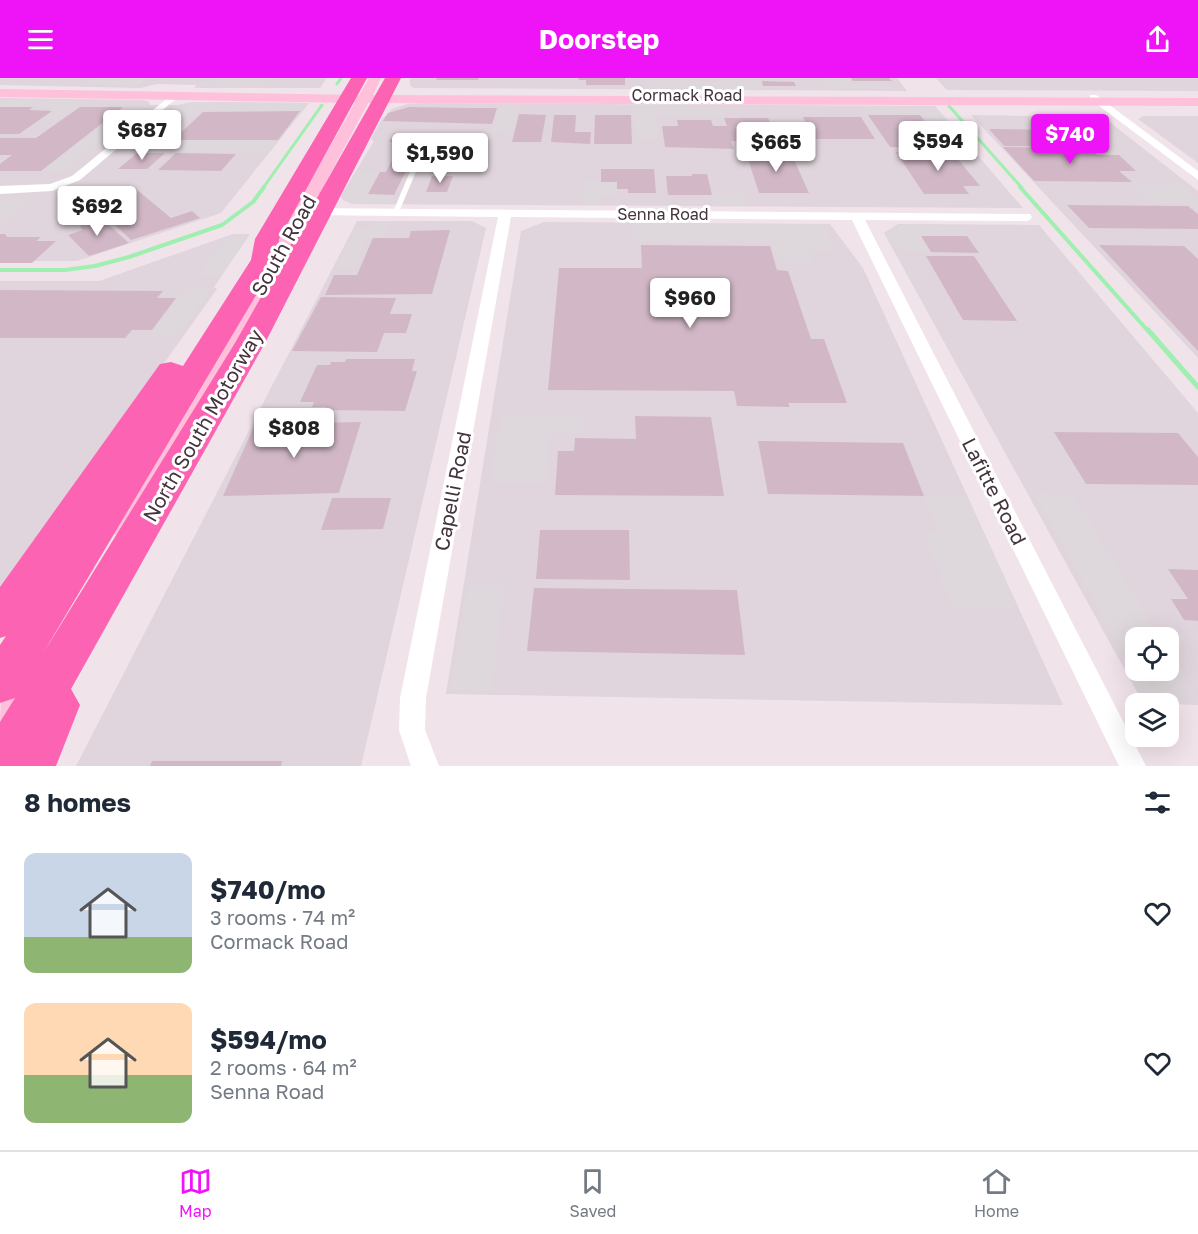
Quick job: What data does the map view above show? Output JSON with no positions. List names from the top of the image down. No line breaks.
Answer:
{"streets":{"highway":["North South Motorway"],"street":["Cormack Road","Senna Road","South Road","Capelli Road","Lafitte Road"]},"crossings":[["Cormack Road","South Road"],["Cormack Road","North South Motorway"],["Senna Road","South Road"],["Senna Road","Capelli Road"],["Senna Road","Lafitte Road"],["South Road","North South Motorway"]],"page":{"header":"Doorstep","price":["$687","$740","$594","$665","$1,590","$692","$960","$808"],"heading":"8 homes","list":[{"name":"$740/mo","note":"3 rooms · 74 m² · Cormack Road"},{"name":"$594/mo","note":"2 rooms · 64 m² · Senna Road"}],"tabs":["Map","Saved","Home"]}}
